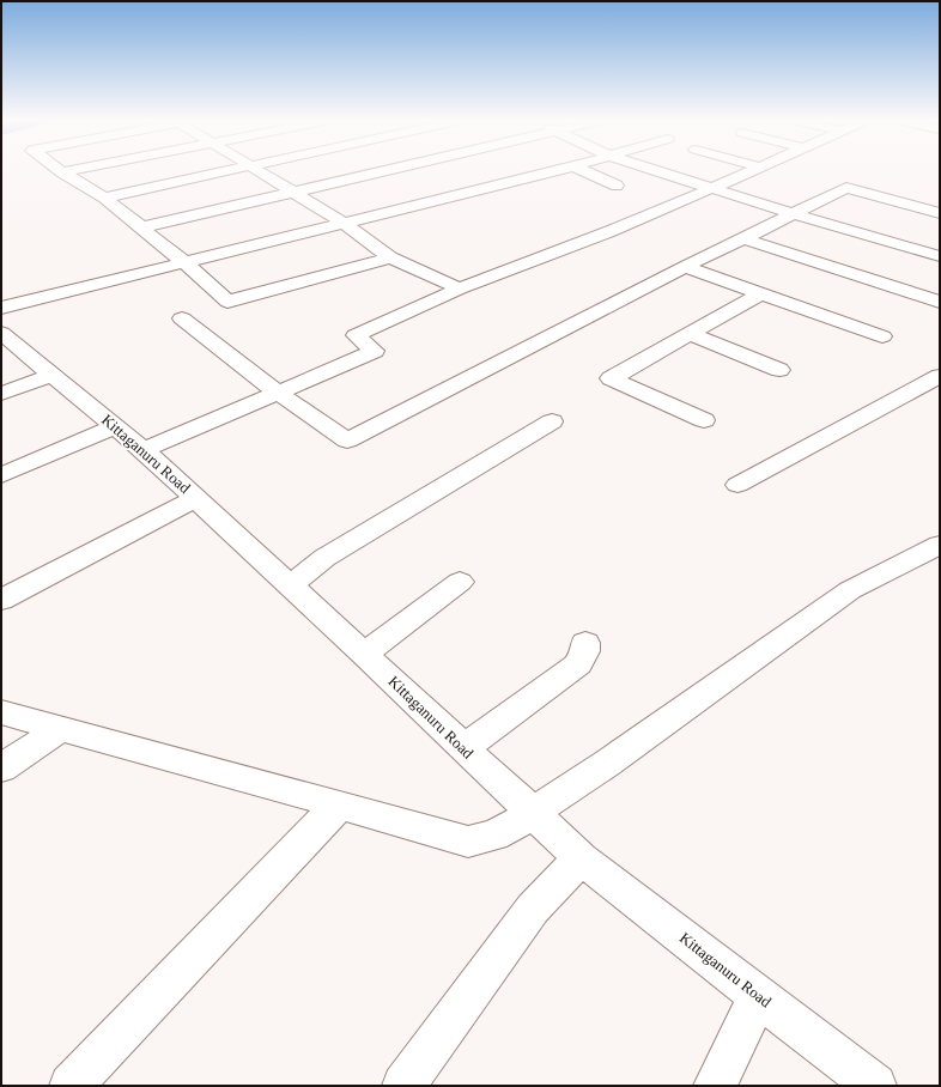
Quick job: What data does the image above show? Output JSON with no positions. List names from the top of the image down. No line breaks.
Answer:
{"streets":{"street":["Kittaganuru Road"]}}
